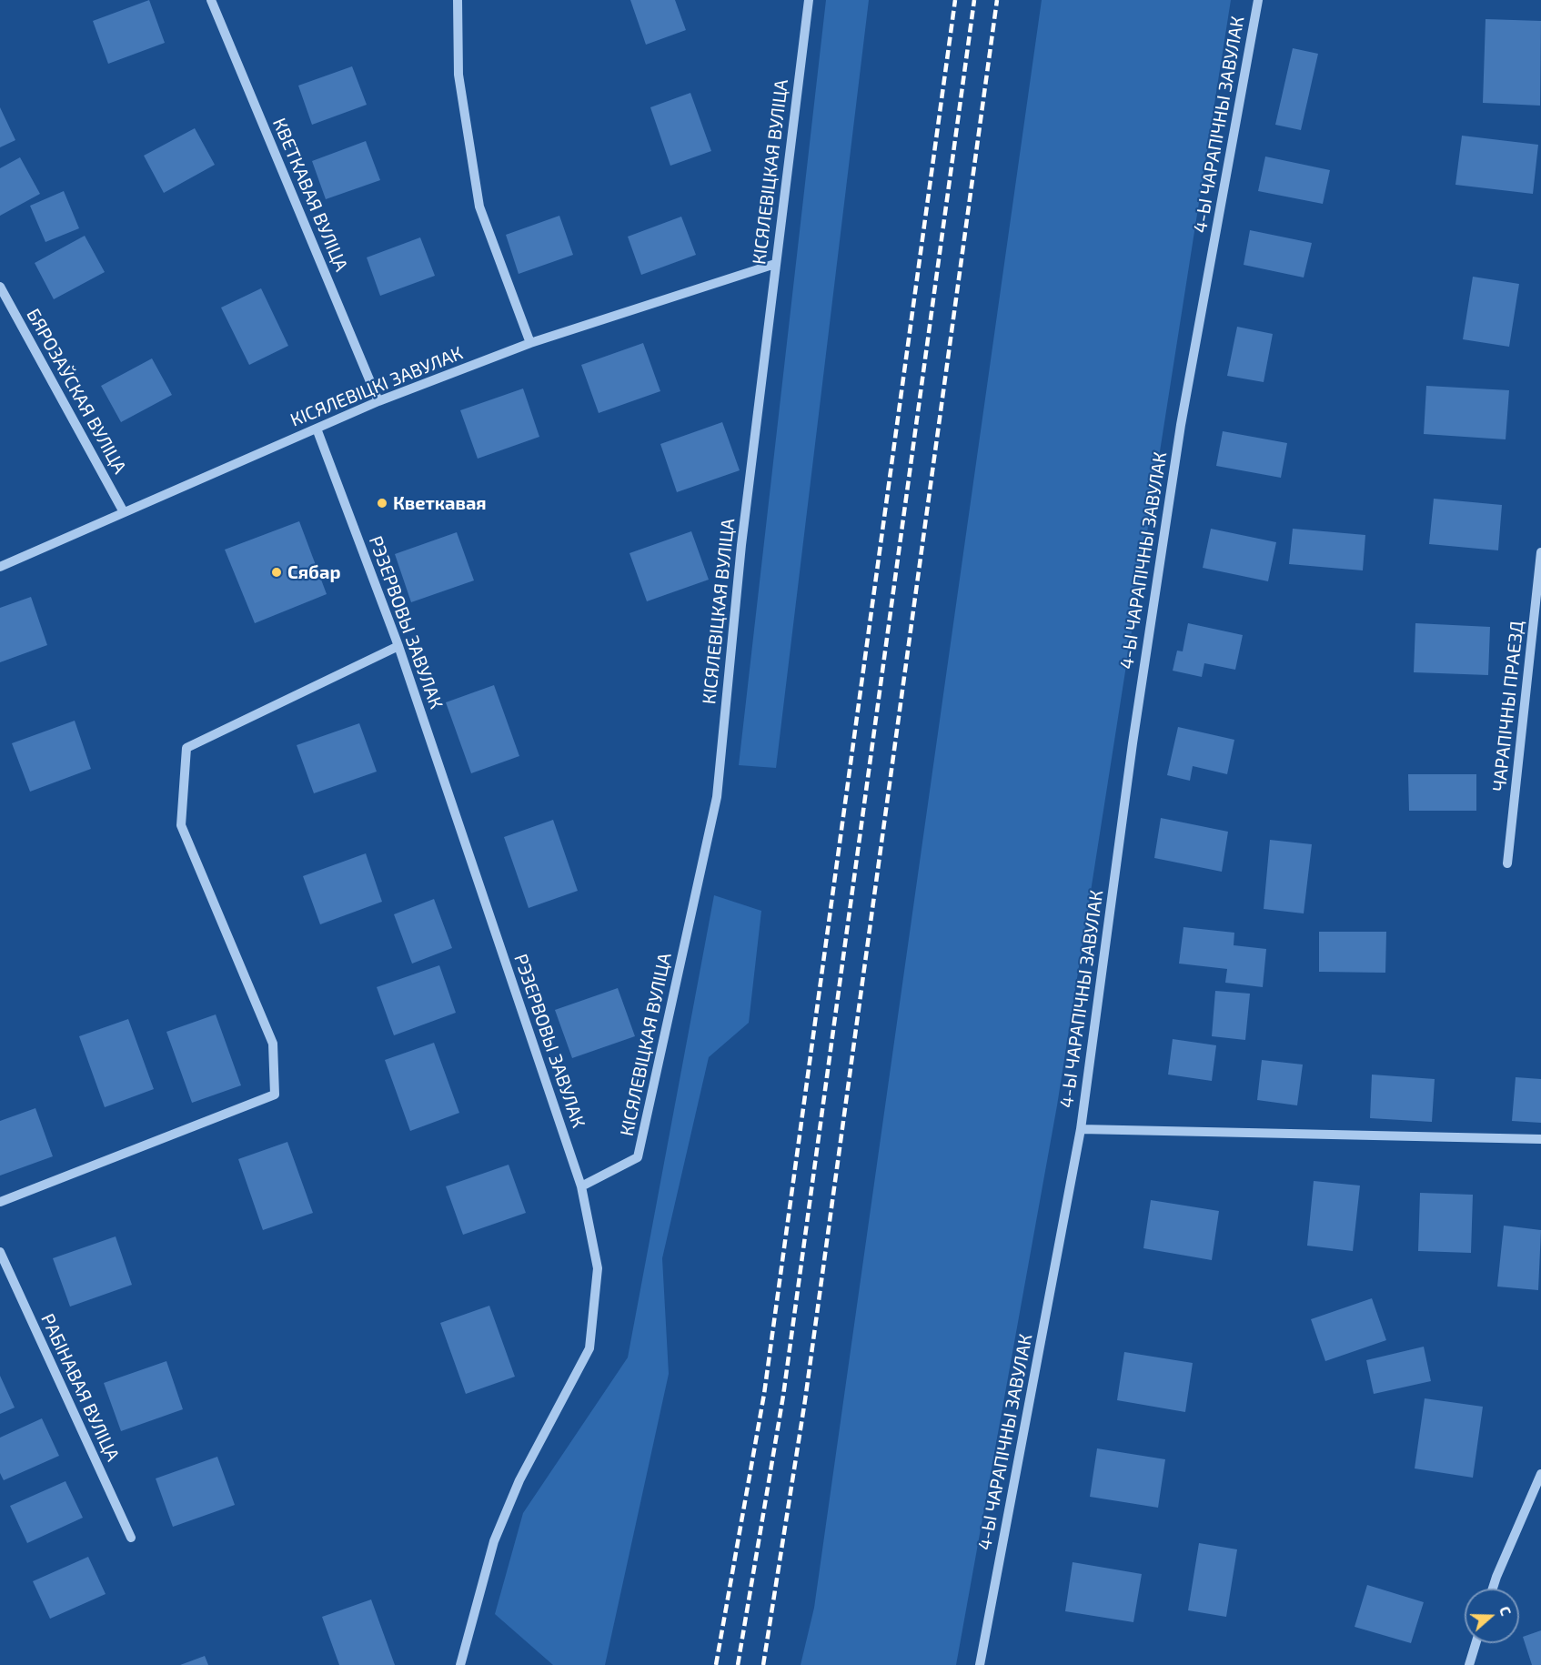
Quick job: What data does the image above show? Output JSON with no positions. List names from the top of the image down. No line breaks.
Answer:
{"streets":{"street":["4-Ы ЧАРАПІЧНЫ ЗАВУЛАК","КІСЯЛЕВІЦКАЯ ВУЛІЦА","КВЕТКАВАЯ ВУЛІЦА","КІСЯЛЕВІЦКІ ЗАВУЛАК","БЯРОЗАЎСКАЯ ВУЛІЦА","РЭЗЕРВОВЫ ЗАВУЛАК","ЧАРАПІЧНЫ ПРАЕЗД","РАБІНАВАЯ ВУЛІЦА"]},"crossings":[["КІСЯЛЕВІЦКАЯ ВУЛІЦА","КІСЯЛЕВІЦКІ ЗАВУЛАК"],["КІСЯЛЕВІЦКАЯ ВУЛІЦА","РЭЗЕРВОВЫ ЗАВУЛАК"],["КВЕТКАВАЯ ВУЛІЦА","КІСЯЛЕВІЦКІ ЗАВУЛАК"],["КІСЯЛЕВІЦКІ ЗАВУЛАК","БЯРОЗАЎСКАЯ ВУЛІЦА"],["КІСЯЛЕВІЦКІ ЗАВУЛАК","РЭЗЕРВОВЫ ЗАВУЛАК"]],"places":["Кветкавая","Сябар"],"north":"right"}
